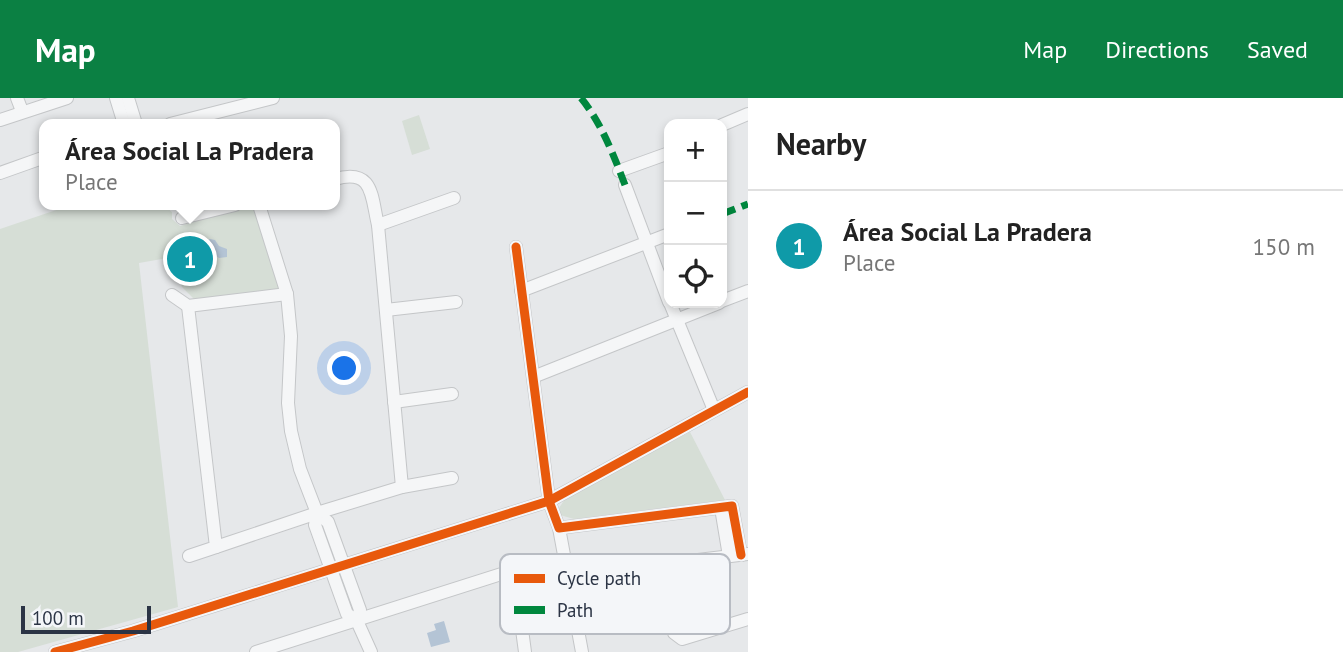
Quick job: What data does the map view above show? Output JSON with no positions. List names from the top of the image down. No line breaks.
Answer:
{"legend":["Cycle path","Path"],"scale_bar":"100 m","page":{"header":"Map","nav":["Map","Directions","Saved"],"heading":"Nearby","map_buttons":["+","−"],"popup":["Área Social La Pradera","Place"],"list":[{"mark":"1","name":"Área Social La Pradera","note":"Place","value":"150 m"}],"pins":"1","scale":"100 m"}}
